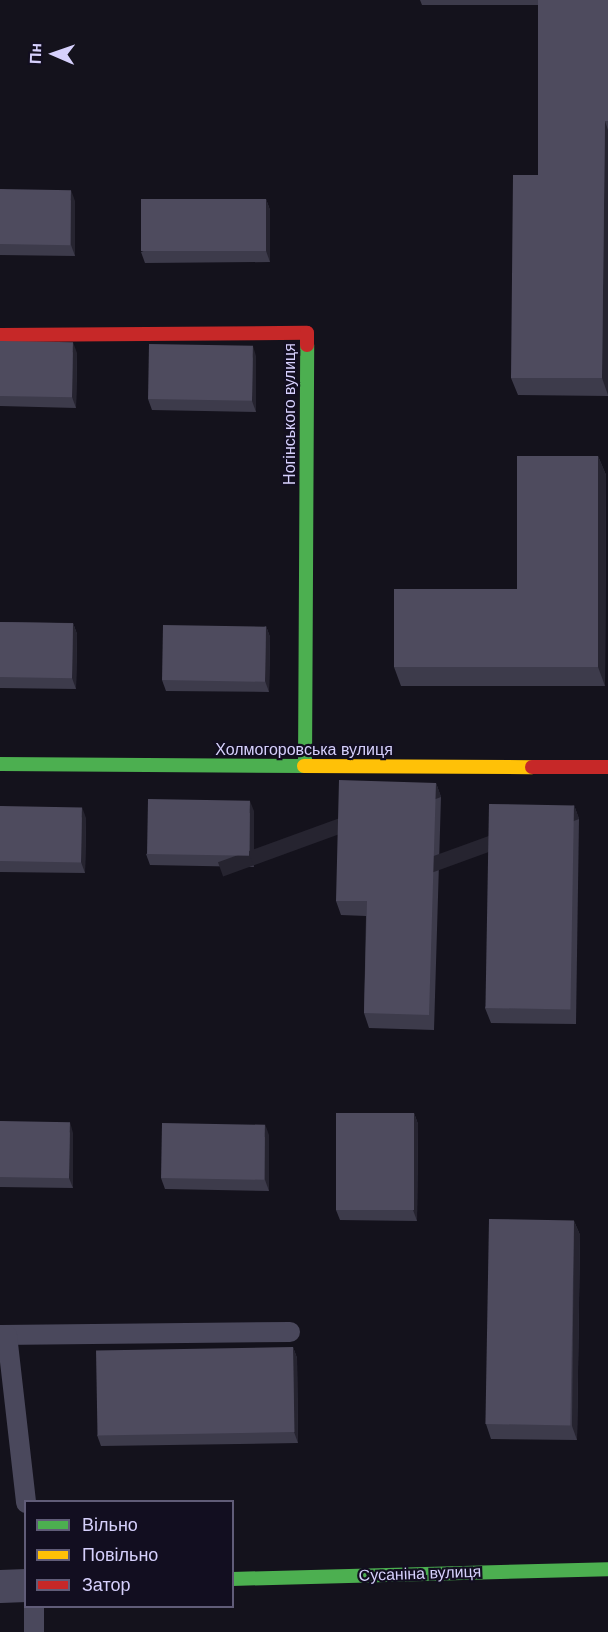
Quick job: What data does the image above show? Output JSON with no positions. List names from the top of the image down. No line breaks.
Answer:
{"streets":{"street":["Ногінського вулиця","Холмогоровська вулиця","Сусаніна вулиця"]},"crossings":[["Ногінського вулиця","Холмогоровська вулиця"]],"legend":["Вільно","Повільно","Затор"],"north":"left"}
